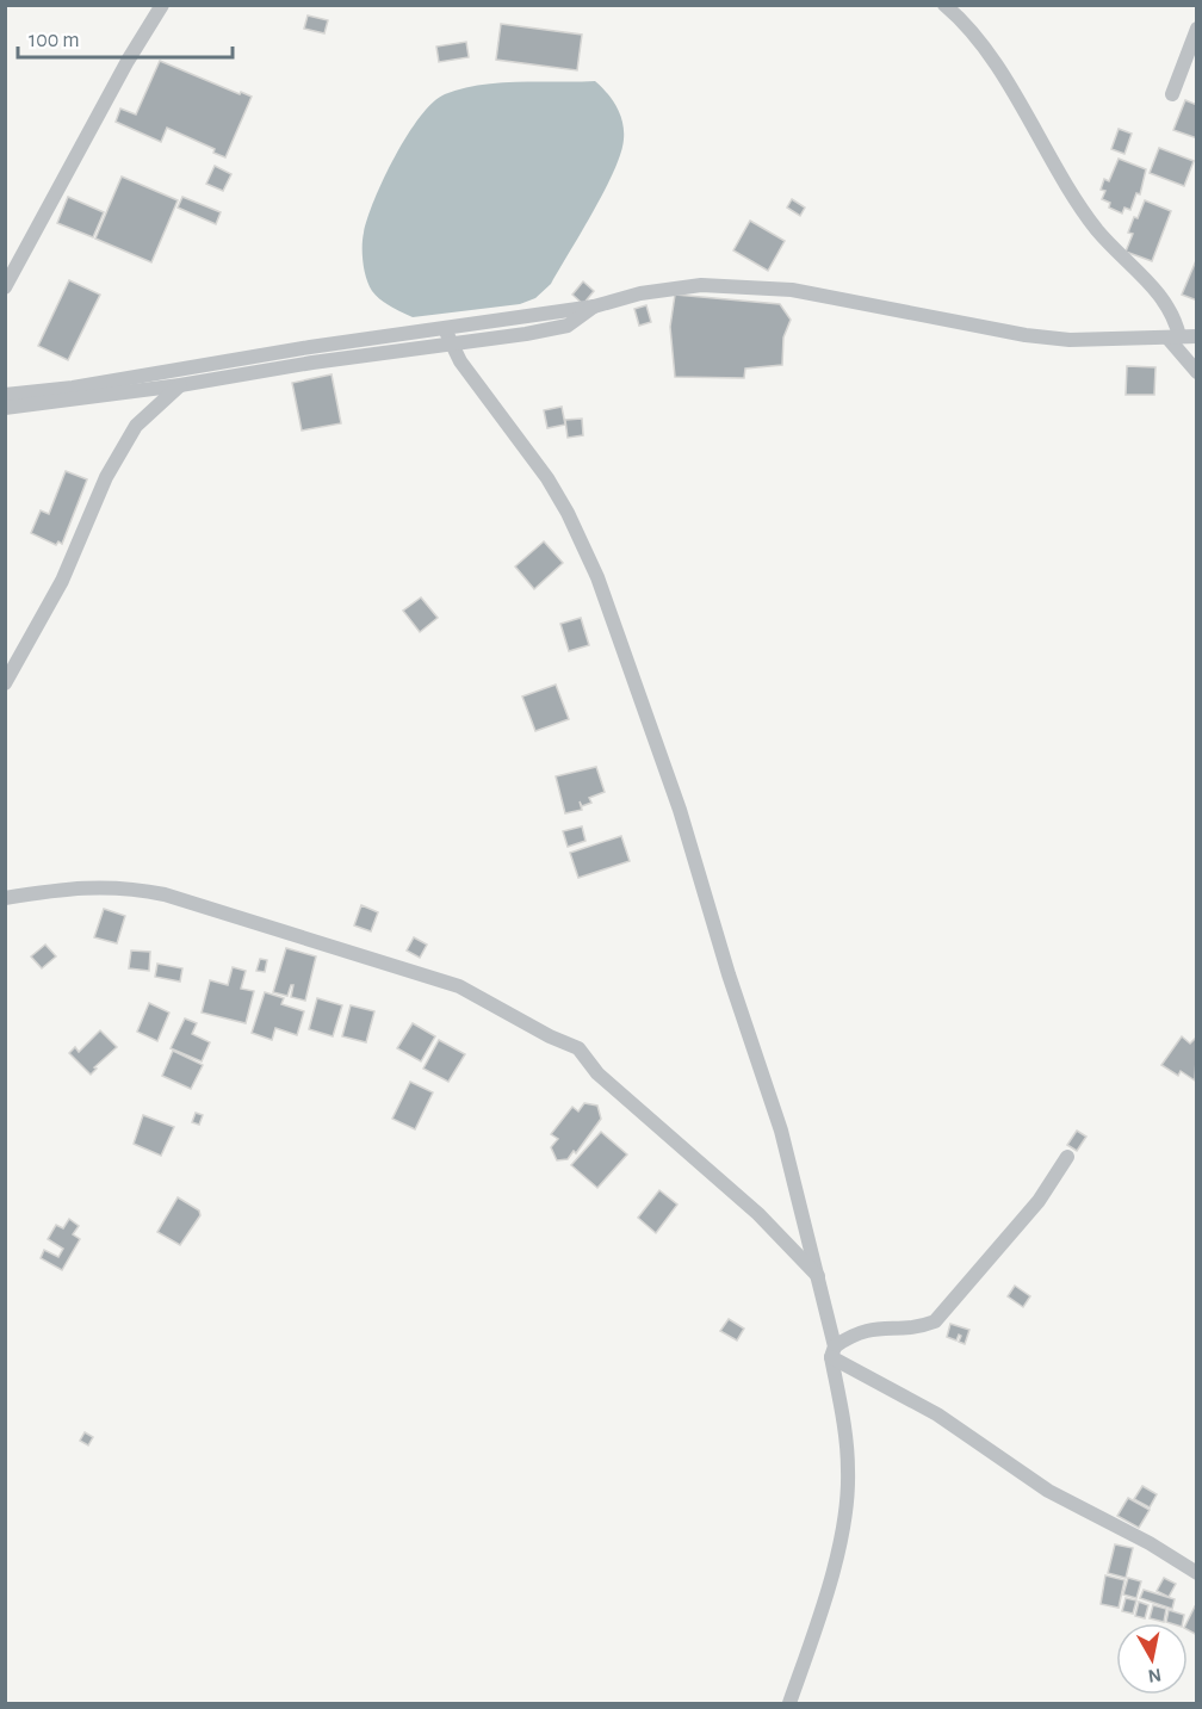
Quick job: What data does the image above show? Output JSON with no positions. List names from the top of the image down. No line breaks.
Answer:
{"scale_bar":"100 m","north":"bottom"}
